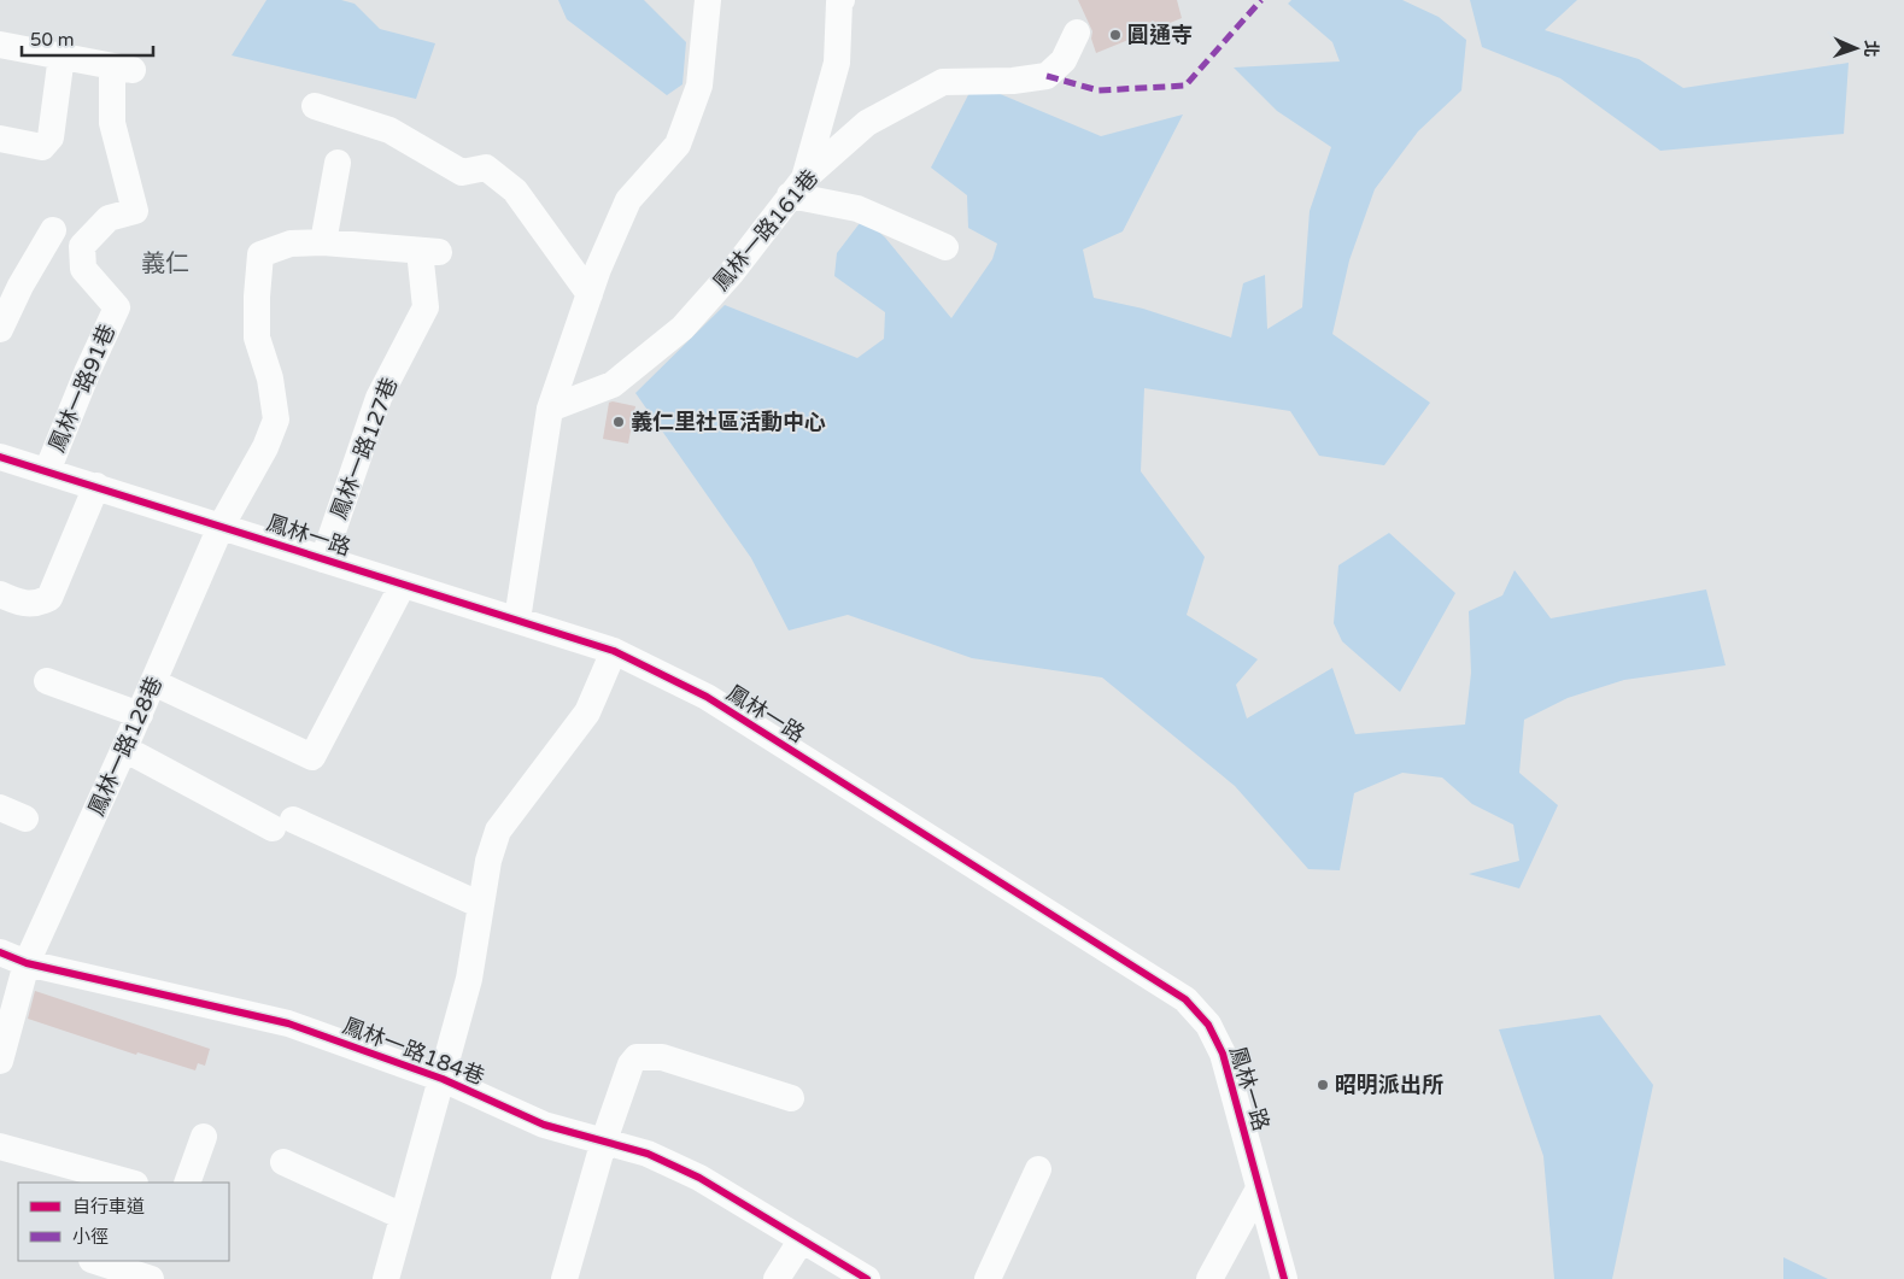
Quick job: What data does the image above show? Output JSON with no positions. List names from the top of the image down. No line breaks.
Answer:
{"streets":{"street":["鳳林一路161巷","鳳林一路91巷","鳳林一路127巷","鳳林一路","鳳林一路128巷","鳳林一路184巷"]},"crossings":[["鳳林一路91巷","鳳林一路"],["鳳林一路127巷","鳳林一路"],["鳳林一路127巷","鳳林一路128巷"],["鳳林一路","鳳林一路128巷"],["鳳林一路","鳳林一路184巷"],["鳳林一路128巷","鳳林一路184巷"]],"districts":["義仁"],"places":["圓通寺","義仁里社區活動中心","昭明派出所"],"legend":["自行車道","小徑"],"scale_bar":"50 m","north":"right"}
